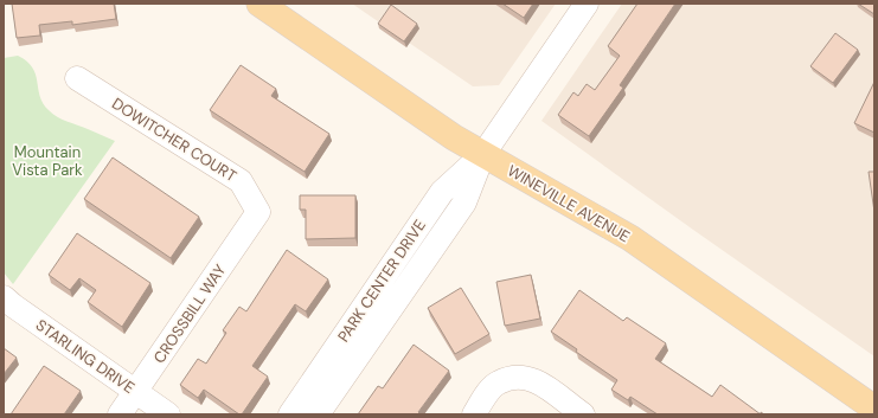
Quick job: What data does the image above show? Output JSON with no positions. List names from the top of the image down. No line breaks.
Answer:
{"streets":{"main road":["WINEVILLE AVENUE"],"street":["DOWITCHER COURT","PARK CENTER DRIVE","CROSSBILL WAY","STARLING DRIVE"]},"crossings":[["DOWITCHER COURT","CROSSBILL WAY"],["WINEVILLE AVENUE","PARK CENTER DRIVE"],["CROSSBILL WAY","STARLING DRIVE"]],"parks":["Mountain Vista Park"]}
